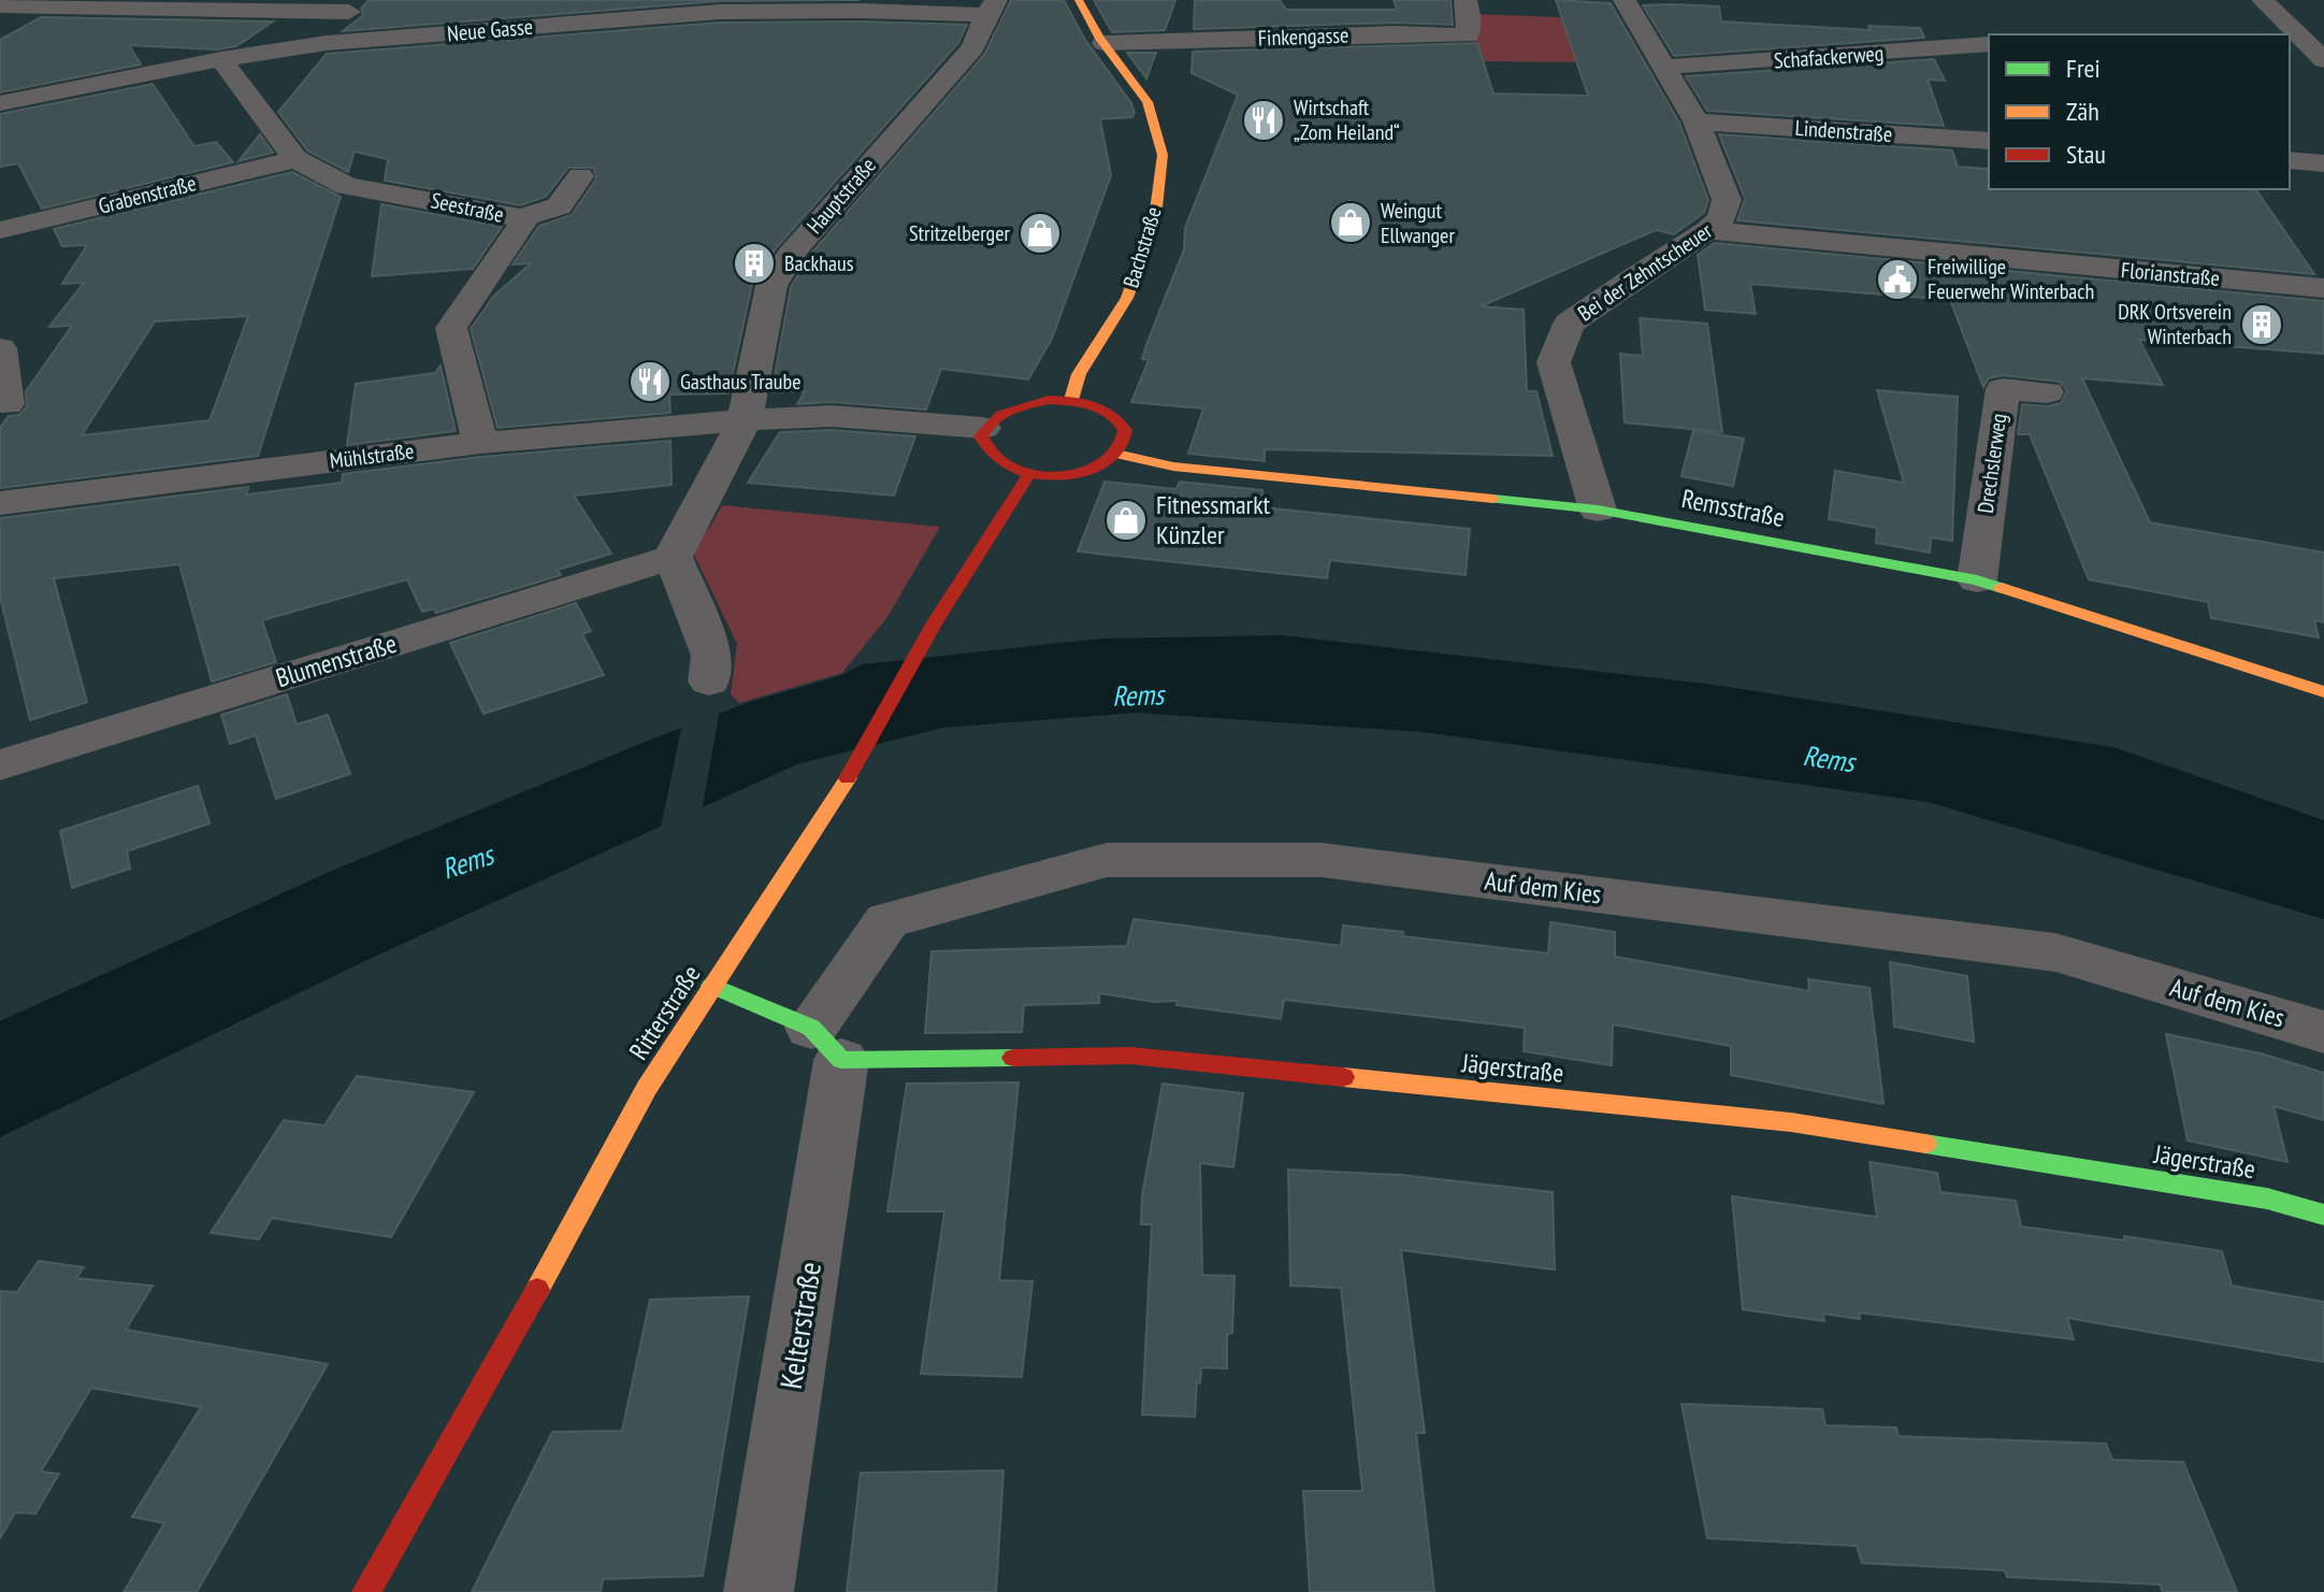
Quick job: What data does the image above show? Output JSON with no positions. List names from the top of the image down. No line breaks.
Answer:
{"streets":{"main road":["Bachstraße","Remsstraße","Ritterstraße","Jägerstraße"],"street":["Neue Gasse","Finkengasse","Schafackerweg","Lindenstraße","Grabenstraße","Hauptstraße","Seestraße","Bei der Zehntscheuer","Florianstraße","Mühlstraße","Drechslerweg","Blumenstraße","Auf dem Kies","Kelterstraße"]},"crossings":[["Neue Gasse","Hauptstraße"],["Neue Gasse","Seestraße"],["Finkengasse","Bachstraße"],["Schafackerweg","Bei der Zehntscheuer"],["Lindenstraße","Bei der Zehntscheuer"],["Grabenstraße","Seestraße"],["Hauptstraße","Mühlstraße"],["Hauptstraße","Blumenstraße"],["Seestraße","Mühlstraße"],["Bei der Zehntscheuer","Florianstraße"],["Bei der Zehntscheuer","Remsstraße"],["Drechslerweg","Remsstraße"],["Auf dem Kies","Jägerstraße"],["Auf dem Kies","Kelterstraße"],["Ritterstraße","Jägerstraße"],["Jägerstraße","Kelterstraße"]],"water":["Rems"],"places":{"restaurant":["Wirtschaft „Zom Heiland“","Gasthaus Traube"],"shop":["Weingut Ellwanger","Stritzelberger","Fitnessmarkt Künzler"],"building":["Backhaus","DRK Ortsverein Winterbach"],"public building":["Freiwillige Feuerwehr Winterbach"]},"legend":["Frei","Zäh","Stau"]}
